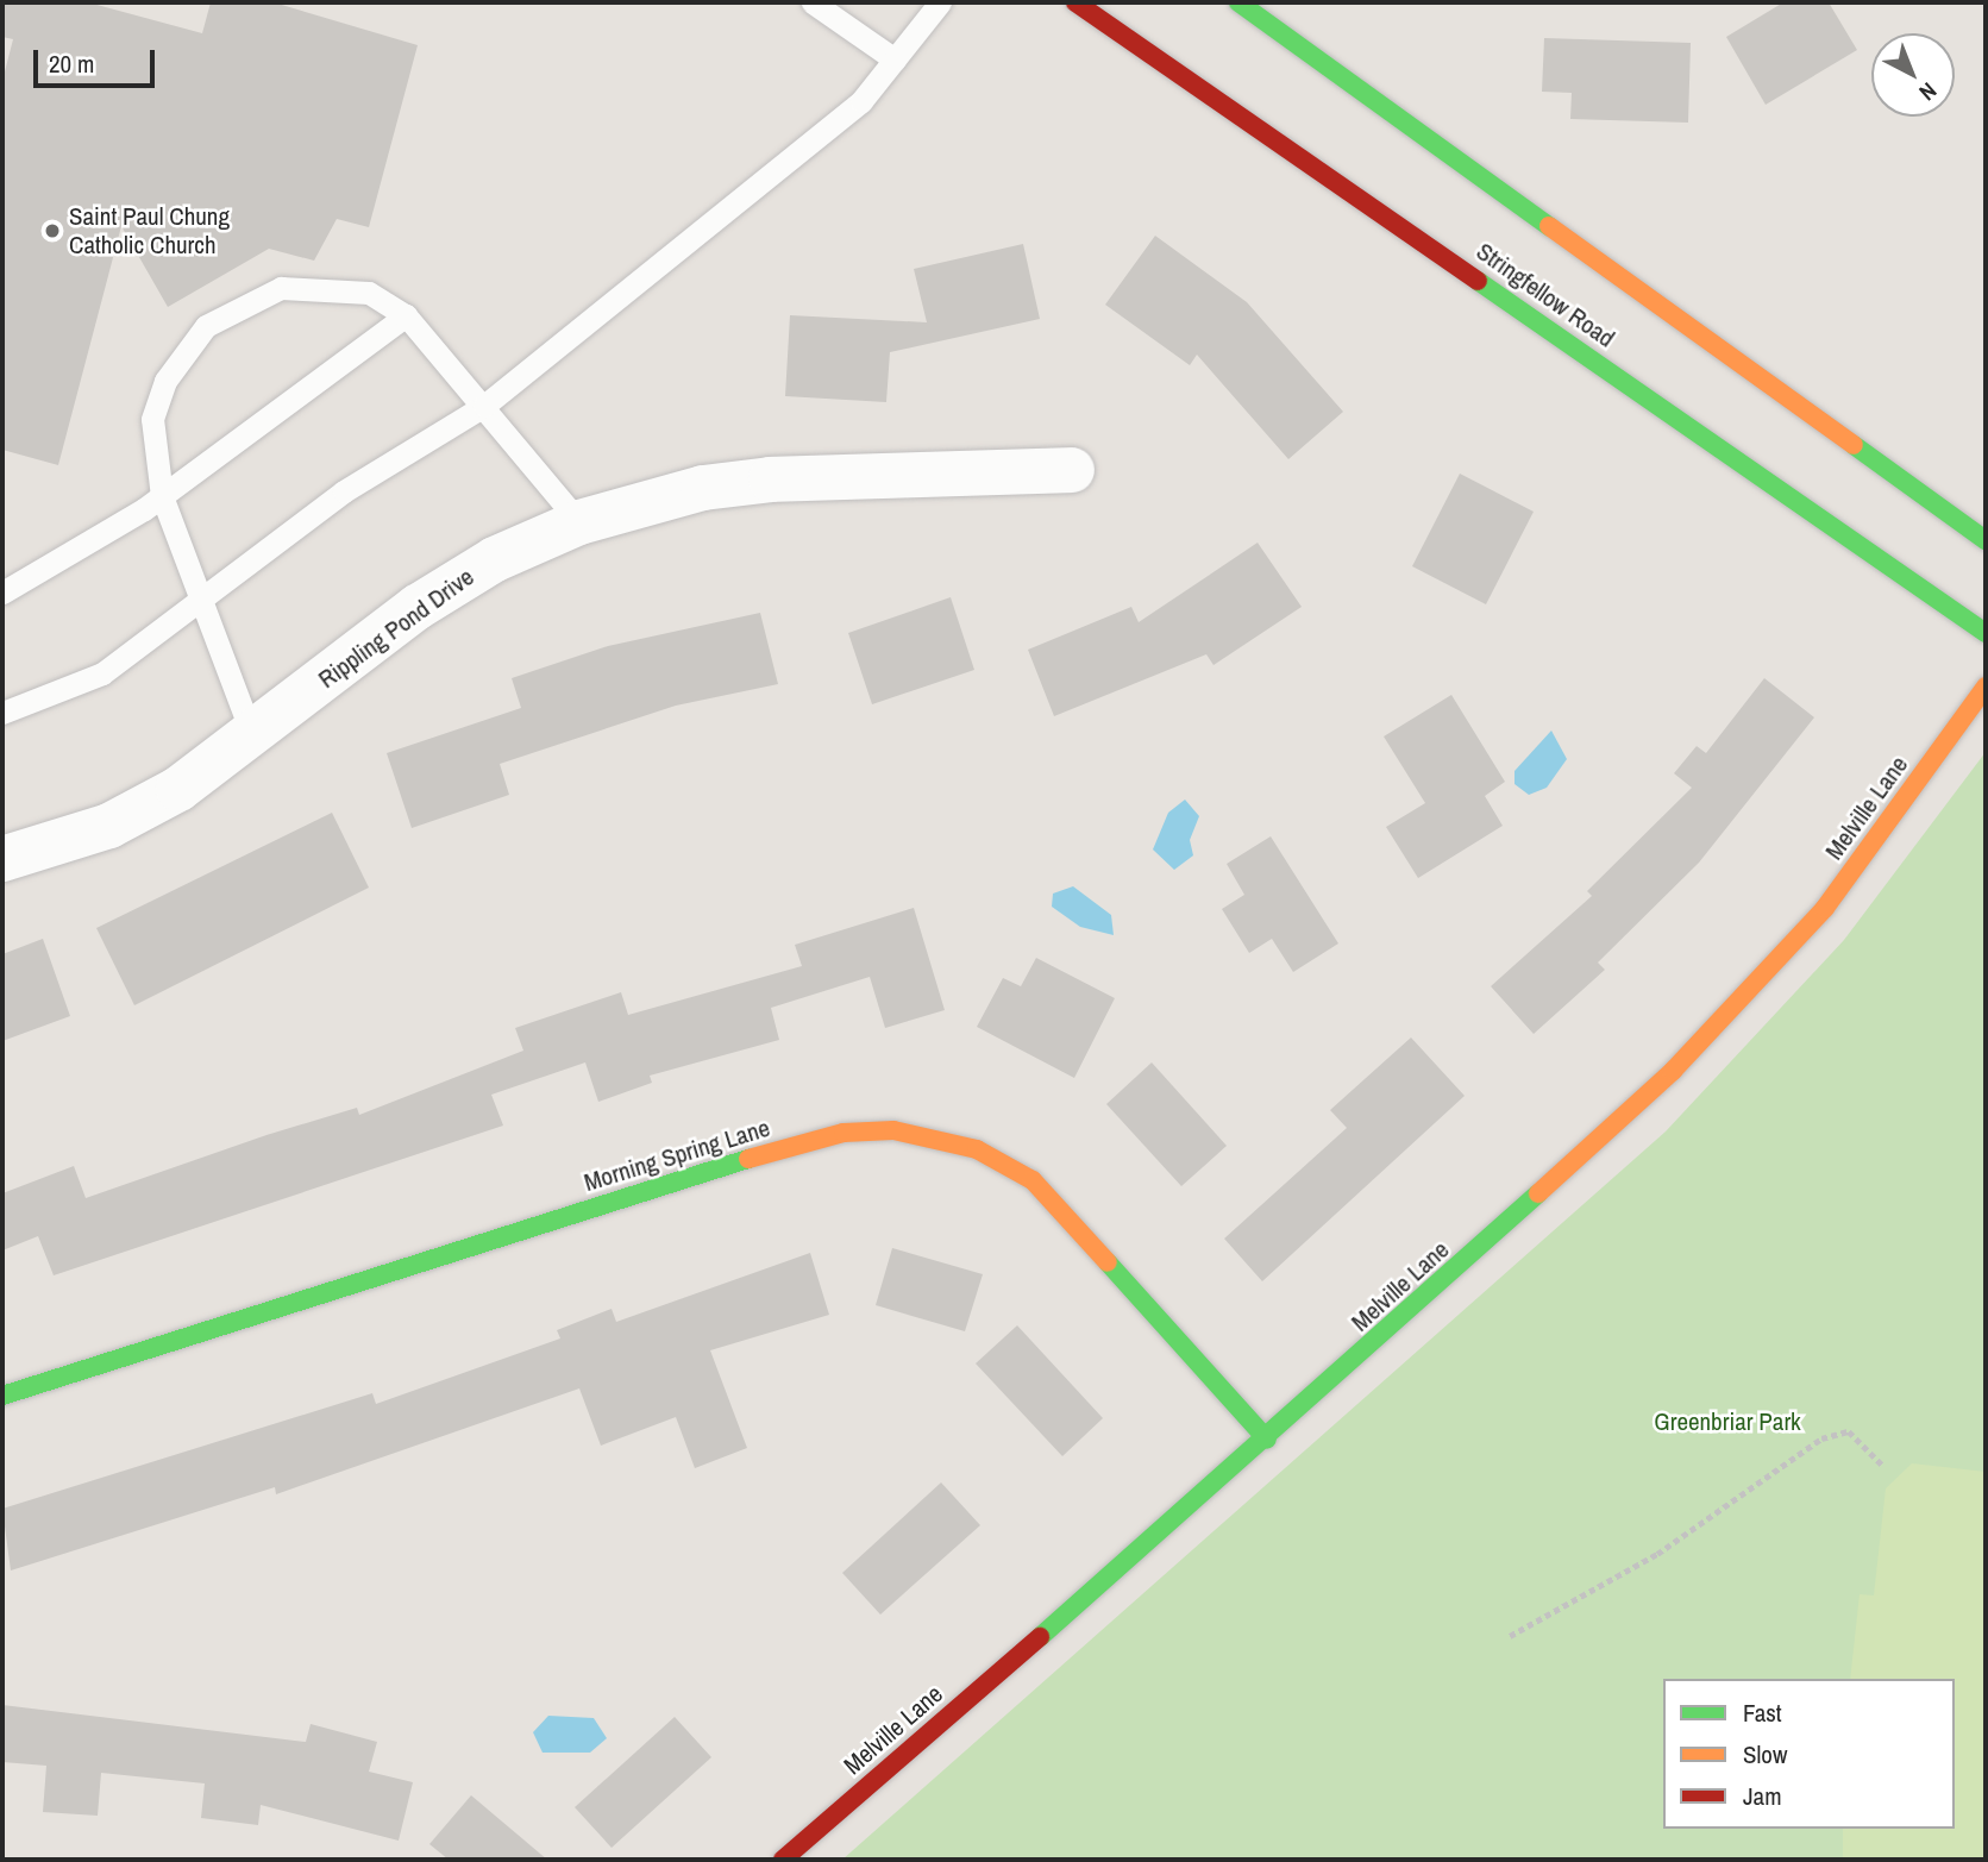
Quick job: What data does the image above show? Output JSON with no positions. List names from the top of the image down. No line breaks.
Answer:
{"streets":{"street":["Stringfellow Road","Rippling Pond Drive","Melville Lane","Morning Spring Lane"]},"crossings":[["Melville Lane","Morning Spring Lane"]],"parks":["Greenbriar Park"],"places":["Saint Paul Chung Catholic Church"],"legend":["Fast","Slow","Jam"],"scale_bar":"20 m","north":"bottom right"}
